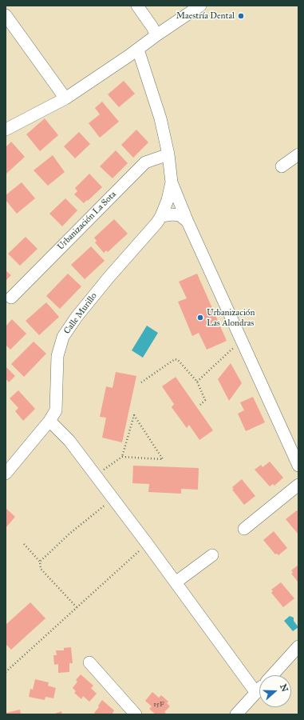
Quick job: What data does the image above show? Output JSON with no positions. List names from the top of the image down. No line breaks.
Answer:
{"streets":{"street":["Urbanización La Sota","Calle Murillo"]},"crossings":[["Urbanización La Sota","Calle Murillo"]],"places":["Maestría Dental","Urbanización Las Alondras"],"house_numbers":["15F"],"north":"right"}
